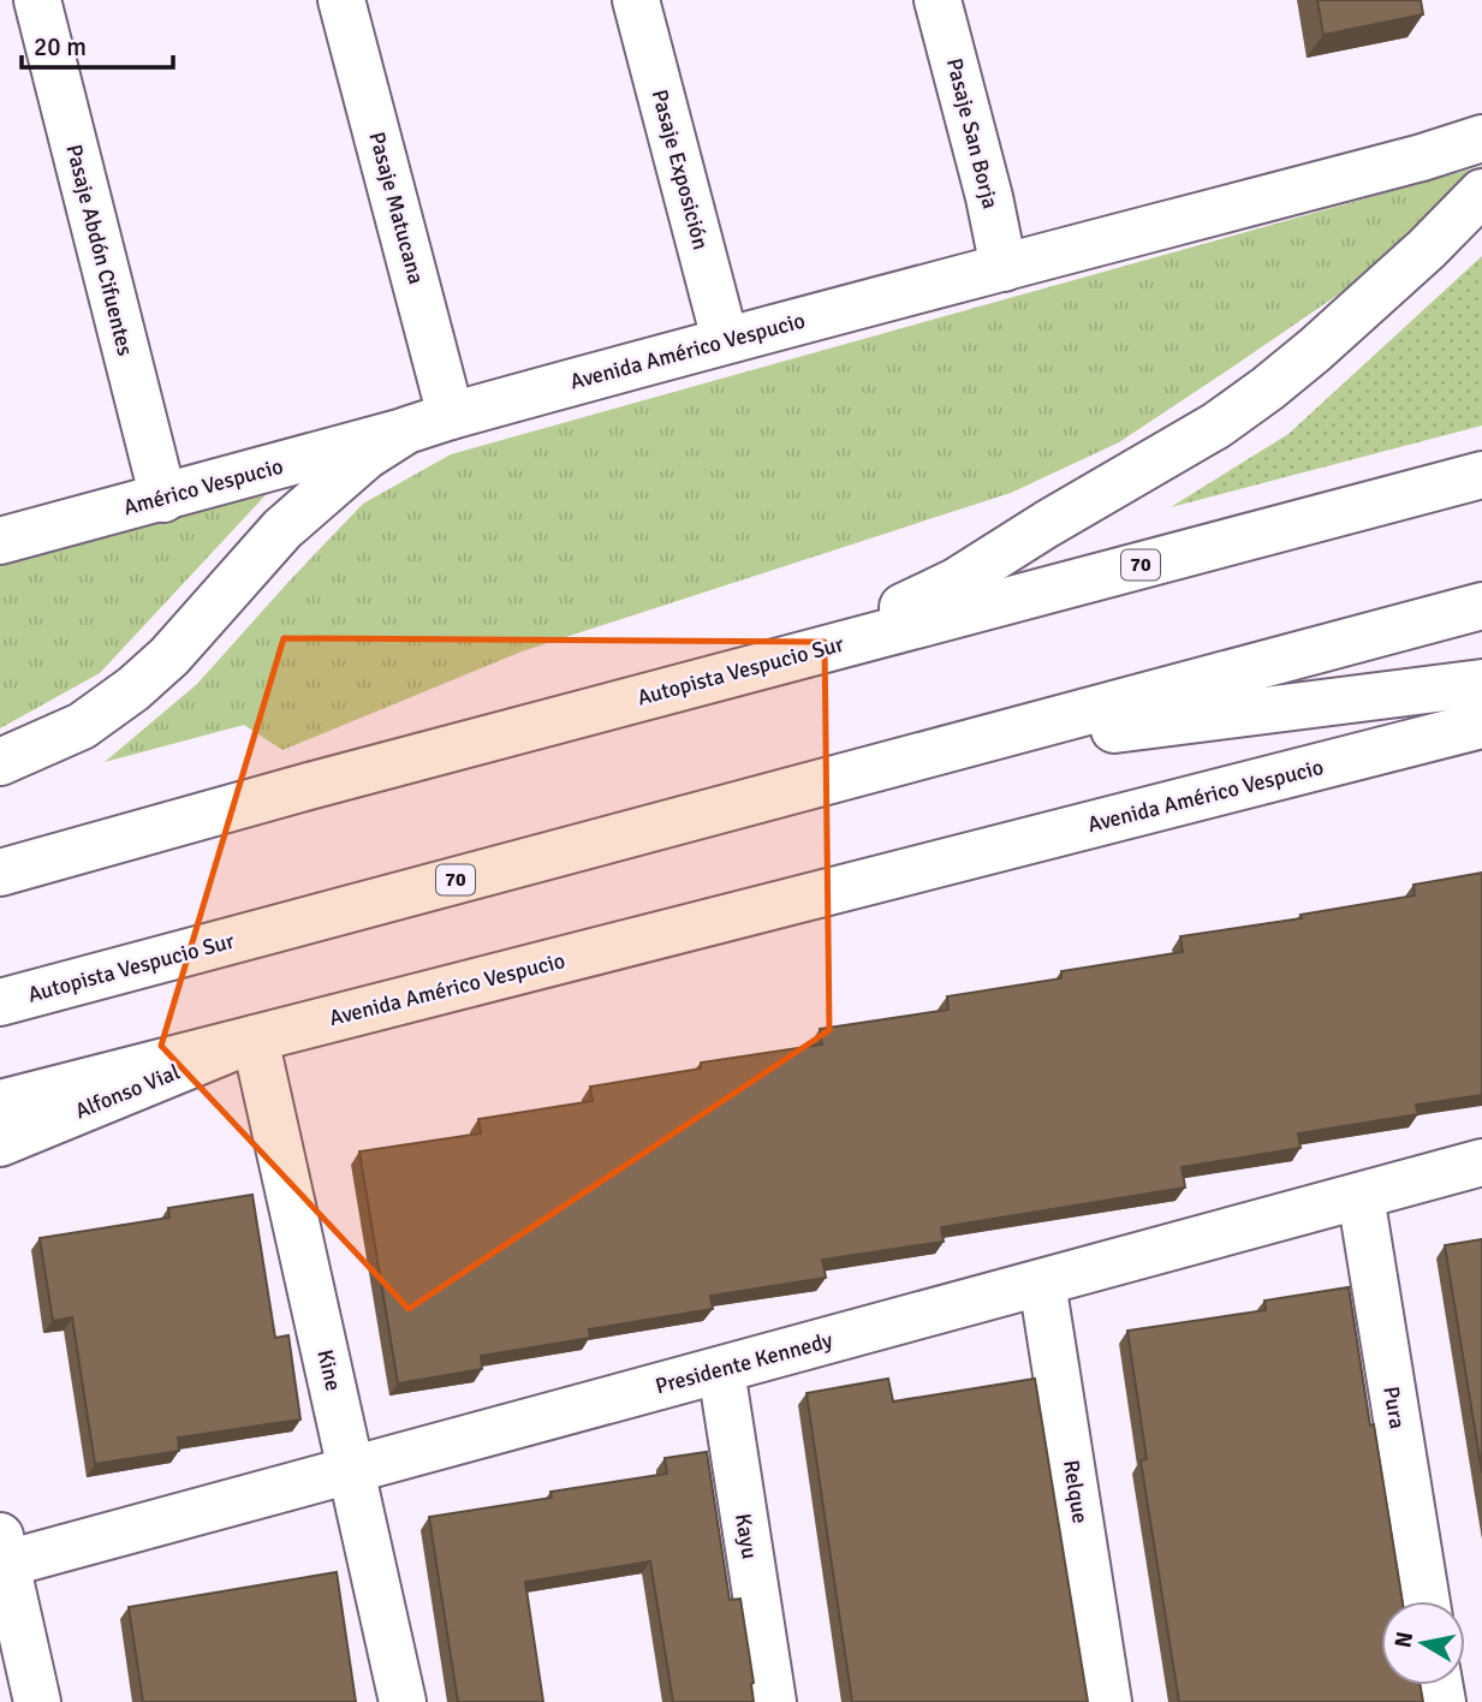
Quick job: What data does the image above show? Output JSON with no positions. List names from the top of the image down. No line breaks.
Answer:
{"streets":{"main road":["Pasaje San Borja","Pasaje Exposición","Pasaje Matucana","Pasaje Abdón Cifuentes","Avenida Américo Vespucio","Américo Vespucio","70","Autopista Vespucio Sur","Alfonso Vial","Presidente Kennedy","Kine","Pura","Relque","Kayu"]},"crossings":[["Pasaje San Borja","Avenida Américo Vespucio"],["Pasaje Exposición","Avenida Américo Vespucio"],["Pasaje Matucana","Avenida Américo Vespucio"],["Pasaje Abdón Cifuentes","Américo Vespucio"],["Avenida Américo Vespucio","Américo Vespucio"],["Avenida Américo Vespucio","Alfonso Vial"],["Avenida Américo Vespucio","Kine"],["Alfonso Vial","Kine"],["Presidente Kennedy","Kine"],["Presidente Kennedy","Pura"],["Presidente Kennedy","Relque"],["Presidente Kennedy","Kayu"]],"scale_bar":"20 m","north":"left"}
